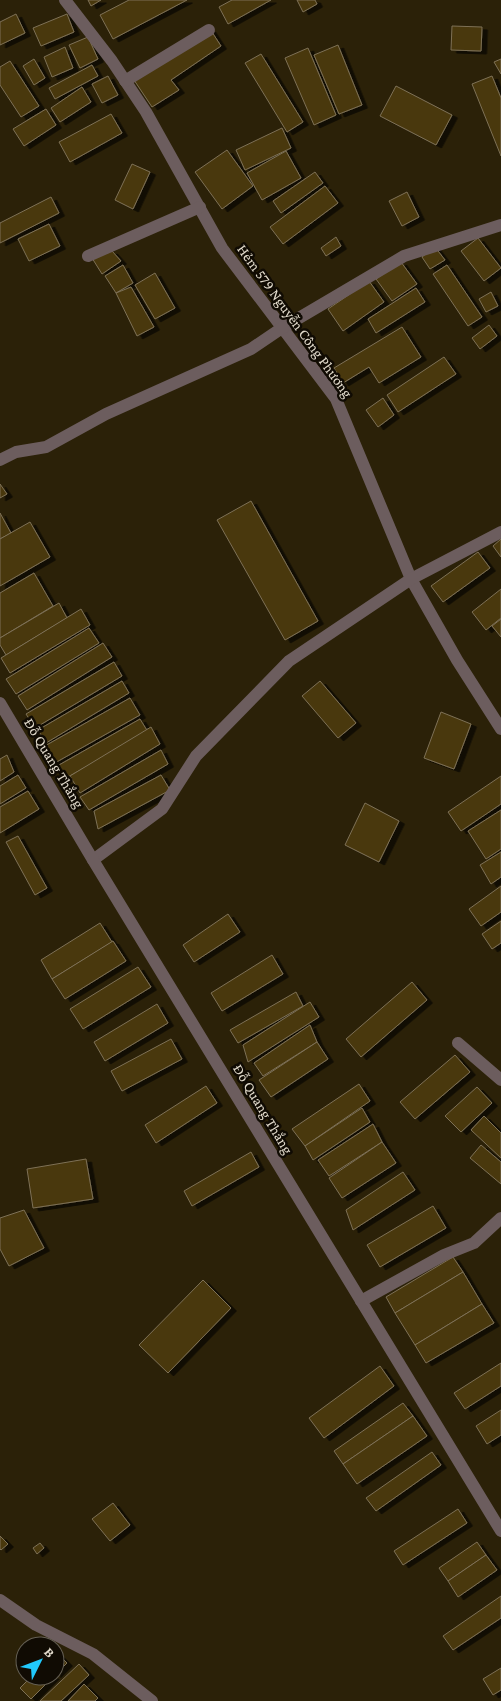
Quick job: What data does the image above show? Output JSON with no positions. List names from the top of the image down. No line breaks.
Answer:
{"streets":{"street":["Hẻm 579 Nguyễn Công Phương","Đỗ Quang Thắng"]},"north":"top right"}
